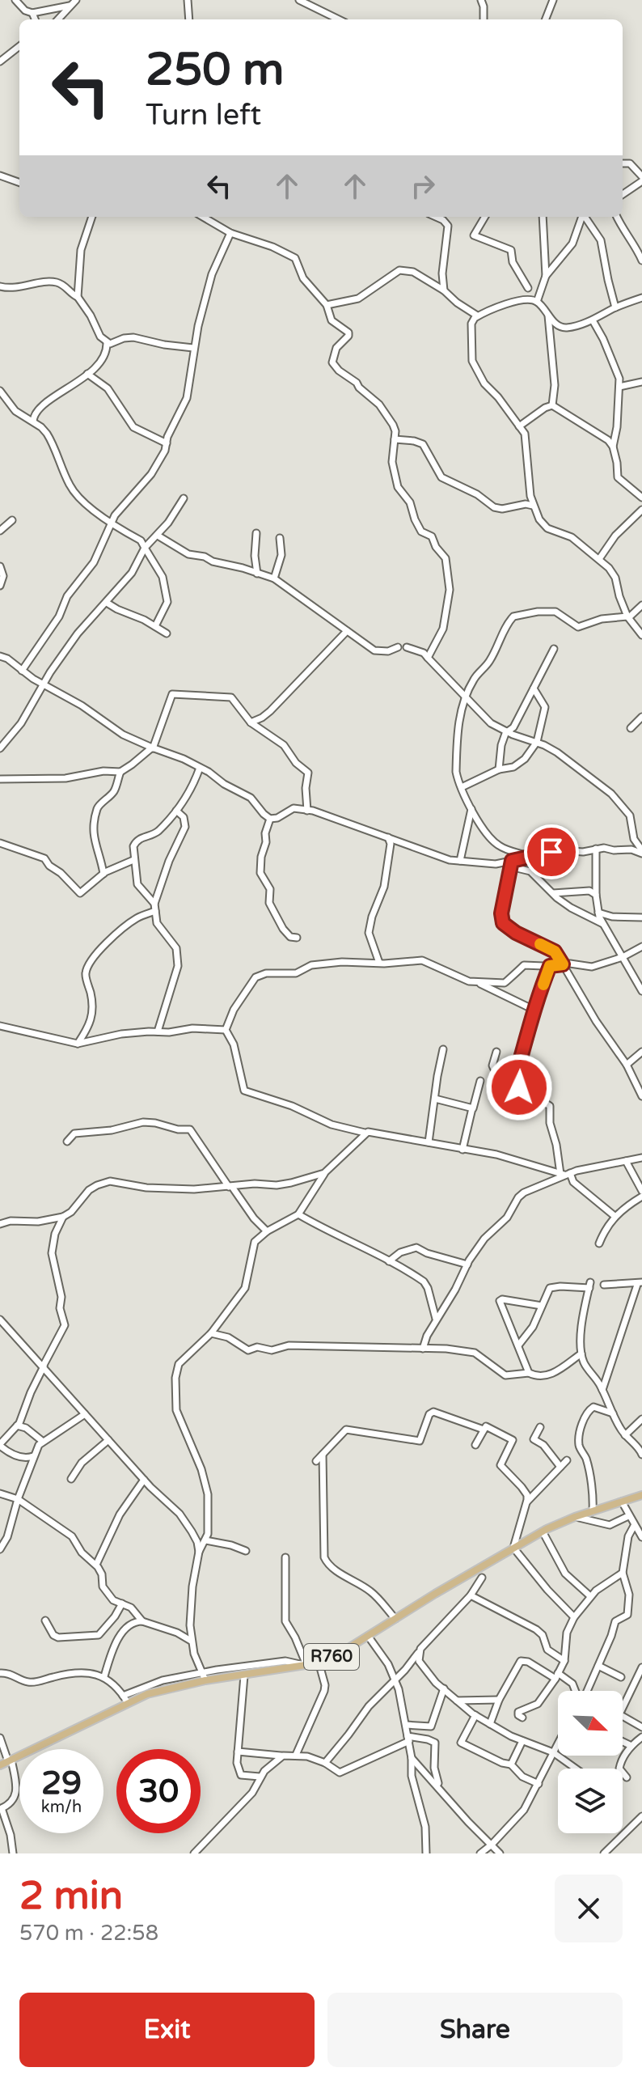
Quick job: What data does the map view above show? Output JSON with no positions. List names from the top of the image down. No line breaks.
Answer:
{"streets":{"main road":["R760"]},"north":"bottom right","page":{"turn":["250 m","Turn left"],"speed":"29 km/h","limit":"30","heading":["2 min","570 m · 22:58"],"buttons":["Exit","Share"]}}
